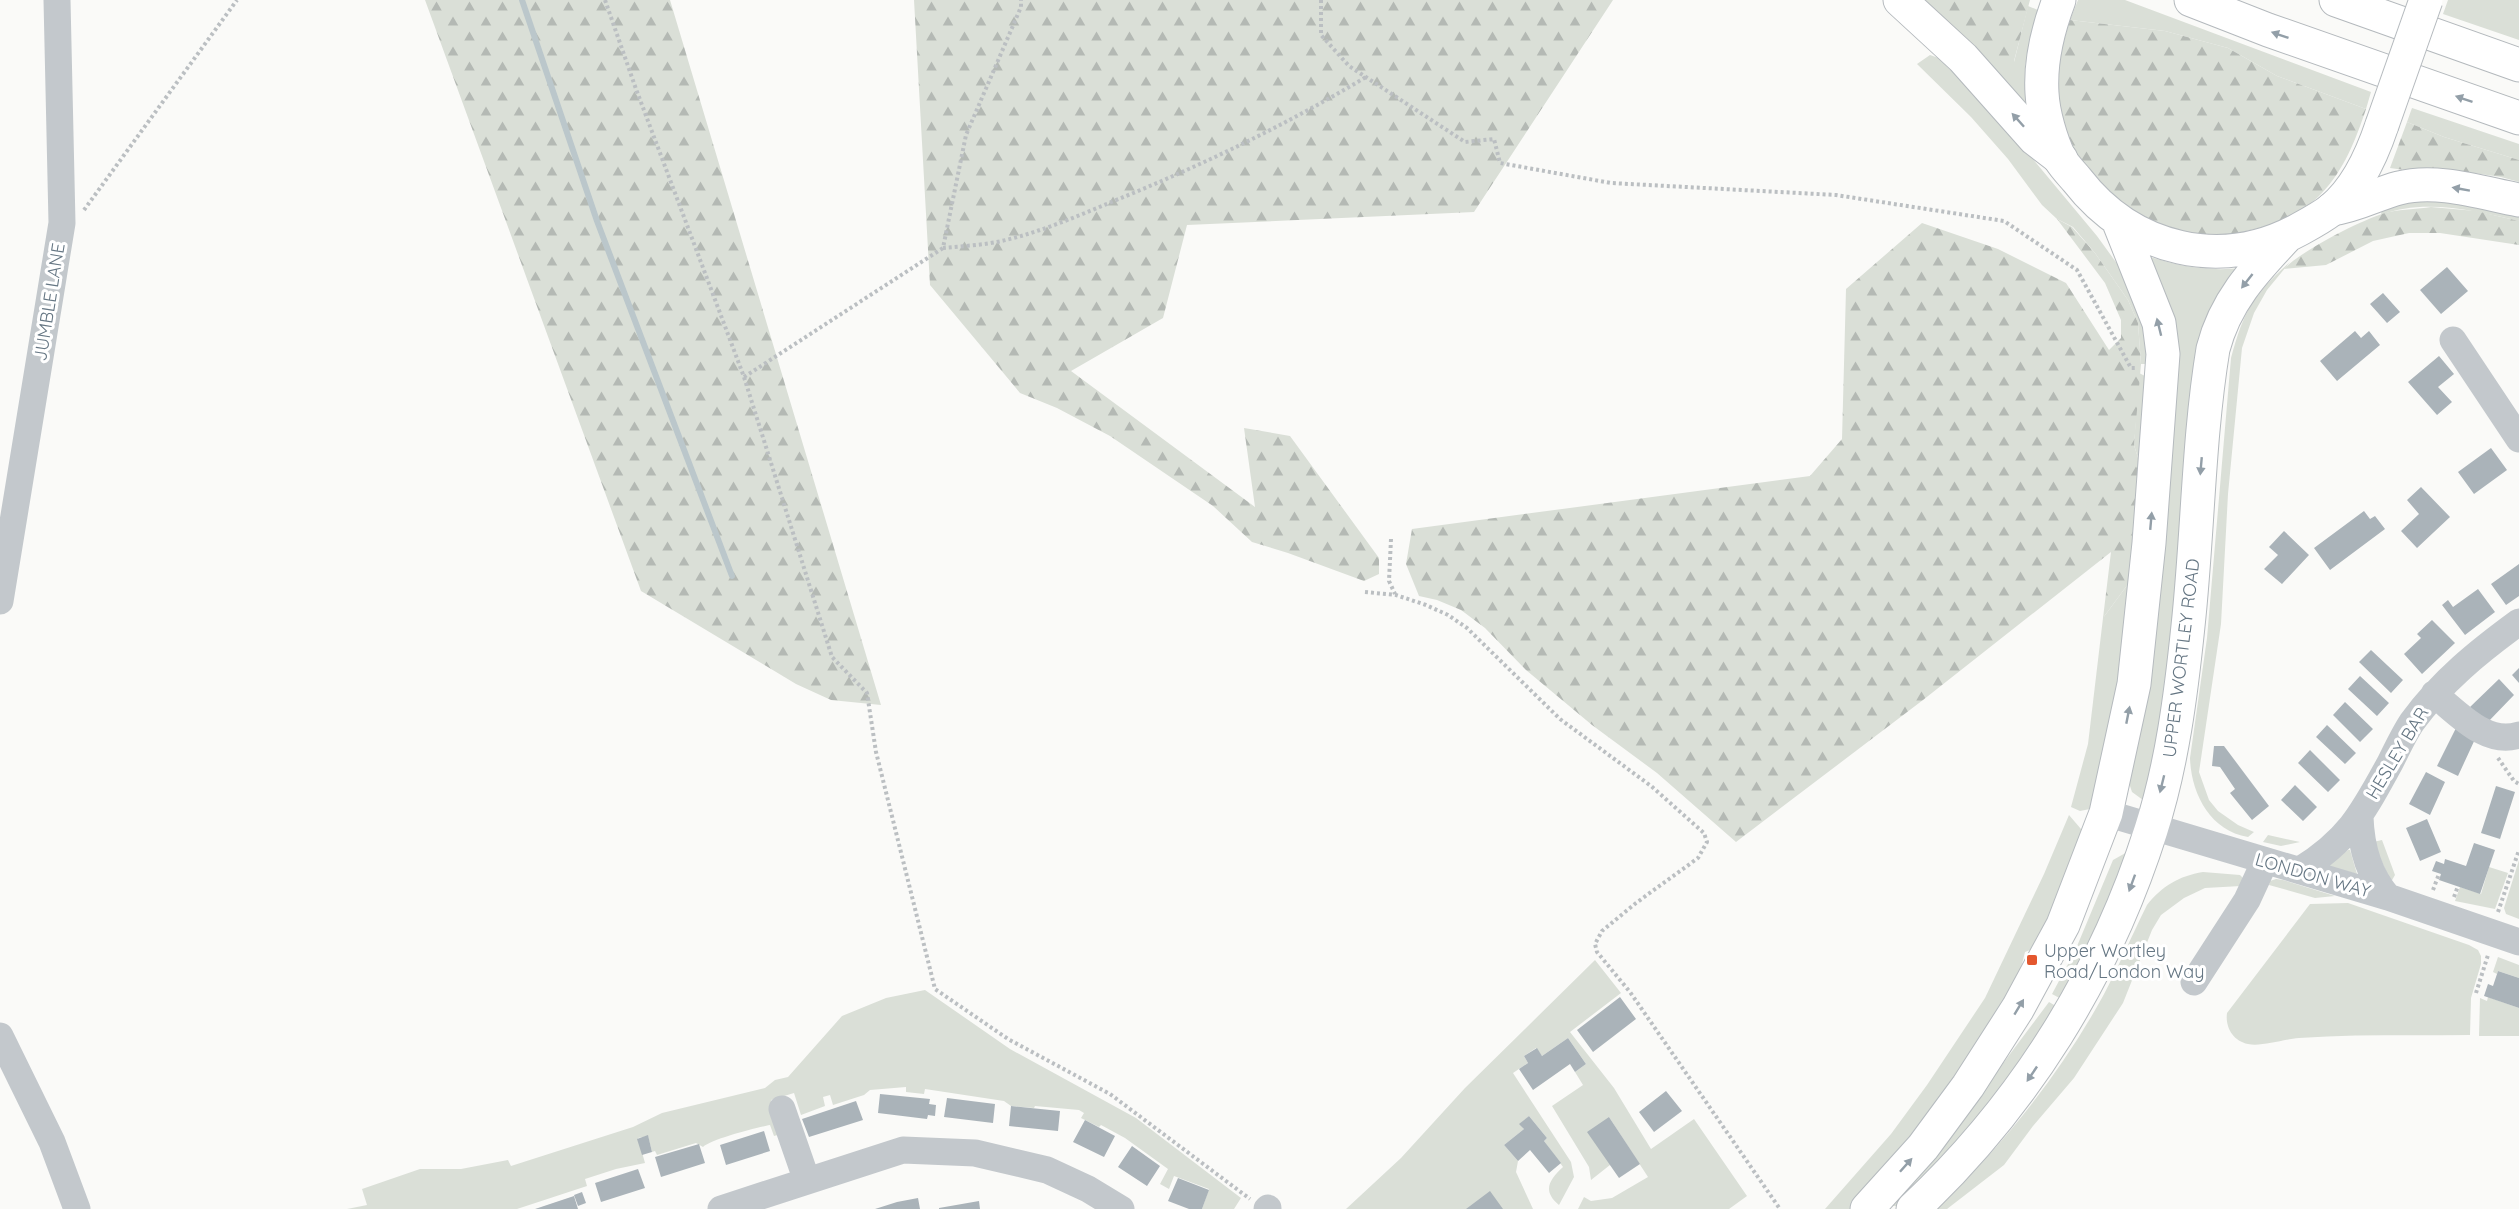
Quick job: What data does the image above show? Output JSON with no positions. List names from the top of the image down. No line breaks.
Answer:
{"streets":{"main road":["UPPER WORTLEY ROAD"],"street":["JUMBLE LANE","HESLEY BAR","LONDON WAY"]},"crossings":[["UPPER WORTLEY ROAD","LONDON WAY"],["HESLEY BAR","LONDON WAY"]],"places":{"transit":["Upper Wortley Road/London Way"]}}
